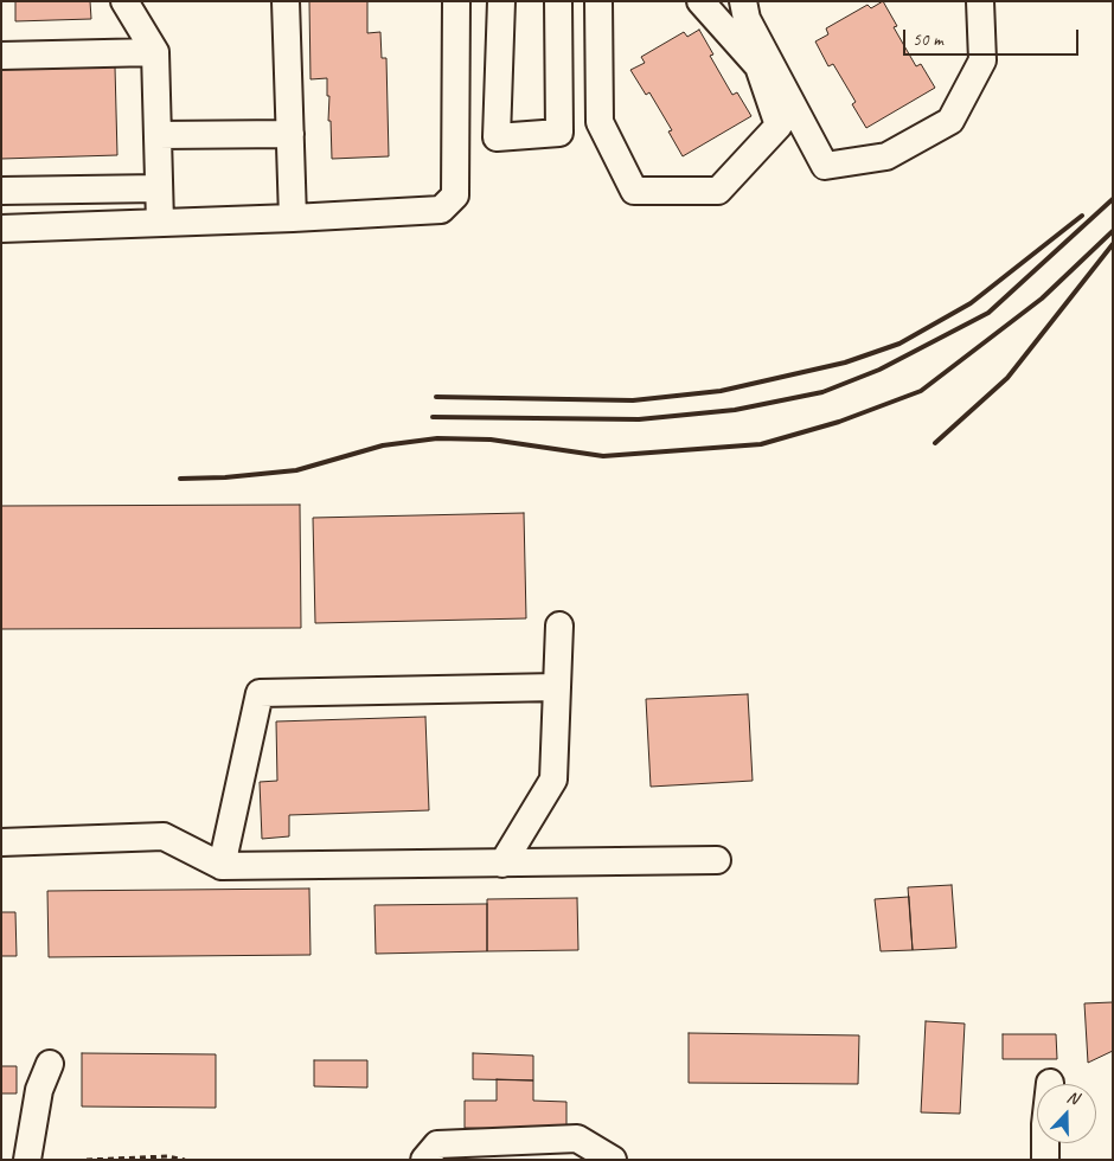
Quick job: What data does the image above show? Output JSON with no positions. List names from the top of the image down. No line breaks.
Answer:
{"scale_bar":"50 m","north":"top"}
